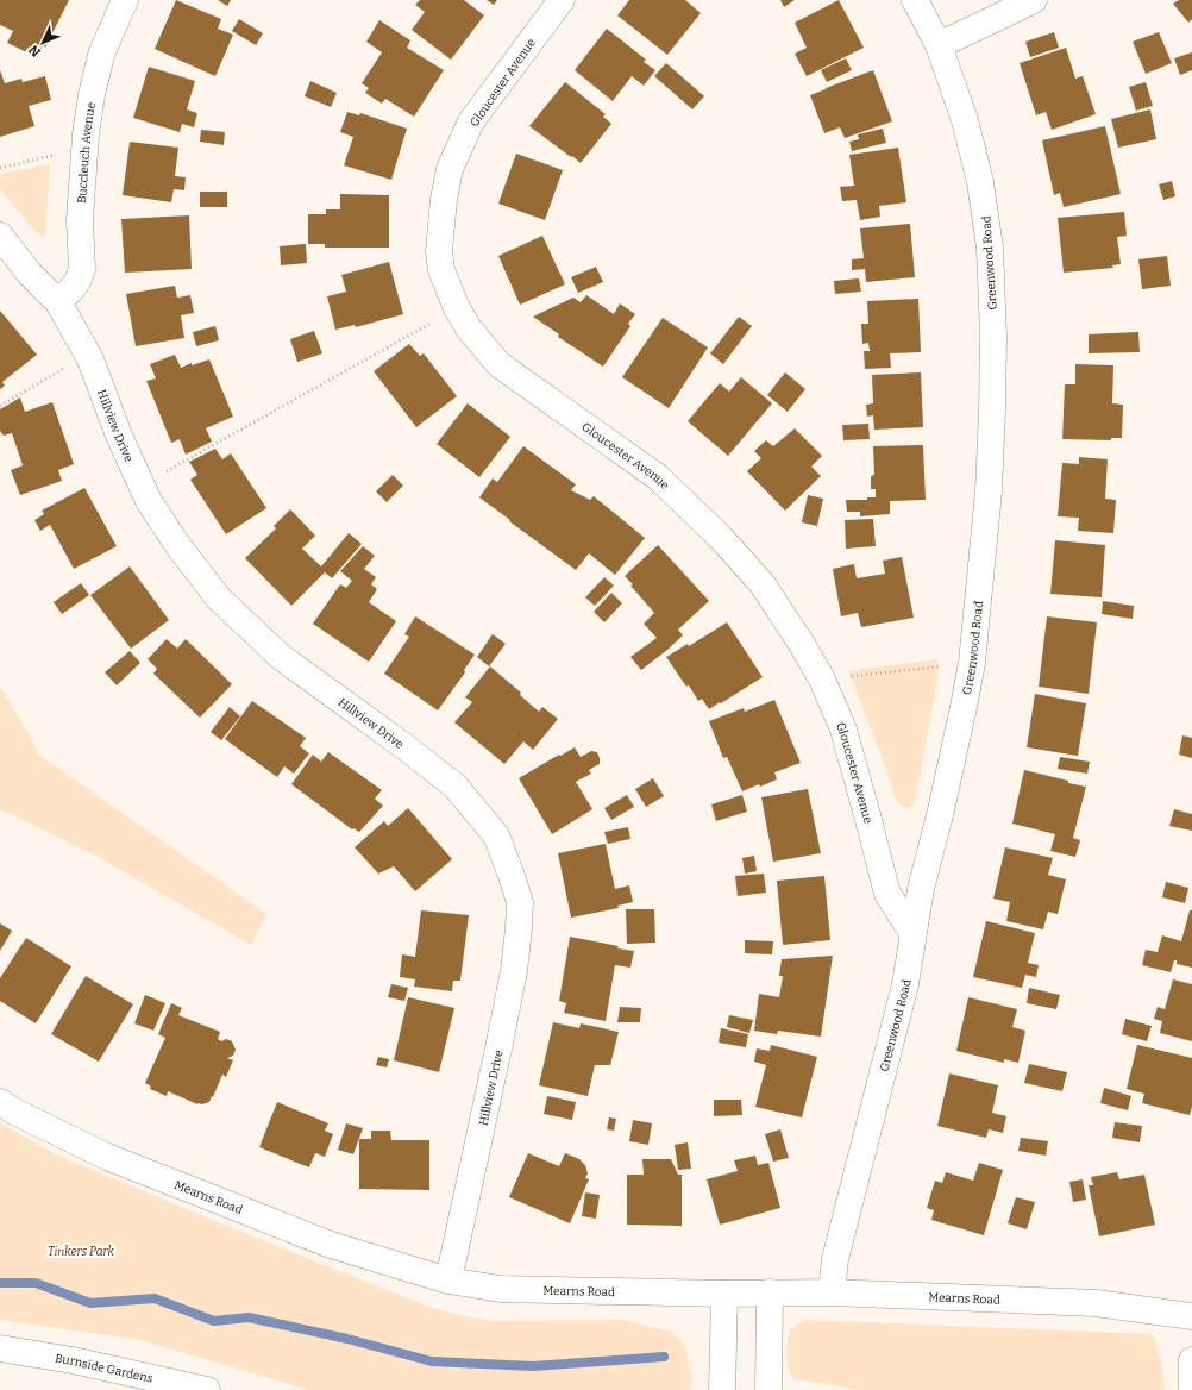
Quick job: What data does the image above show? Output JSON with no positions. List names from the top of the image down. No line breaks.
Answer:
{"streets":{"street":["Gloucester Avenue","Buccleuch Avenue","Greenwood Road","Hillview Drive","Mearns Road","Burnside Gardens"]},"crossings":[["Gloucester Avenue","Greenwood Road"],["Buccleuch Avenue","Hillview Drive"],["Greenwood Road","Mearns Road"],["Hillview Drive","Mearns Road"]],"parks":["Tinkers Park"],"north":"bottom left"}
